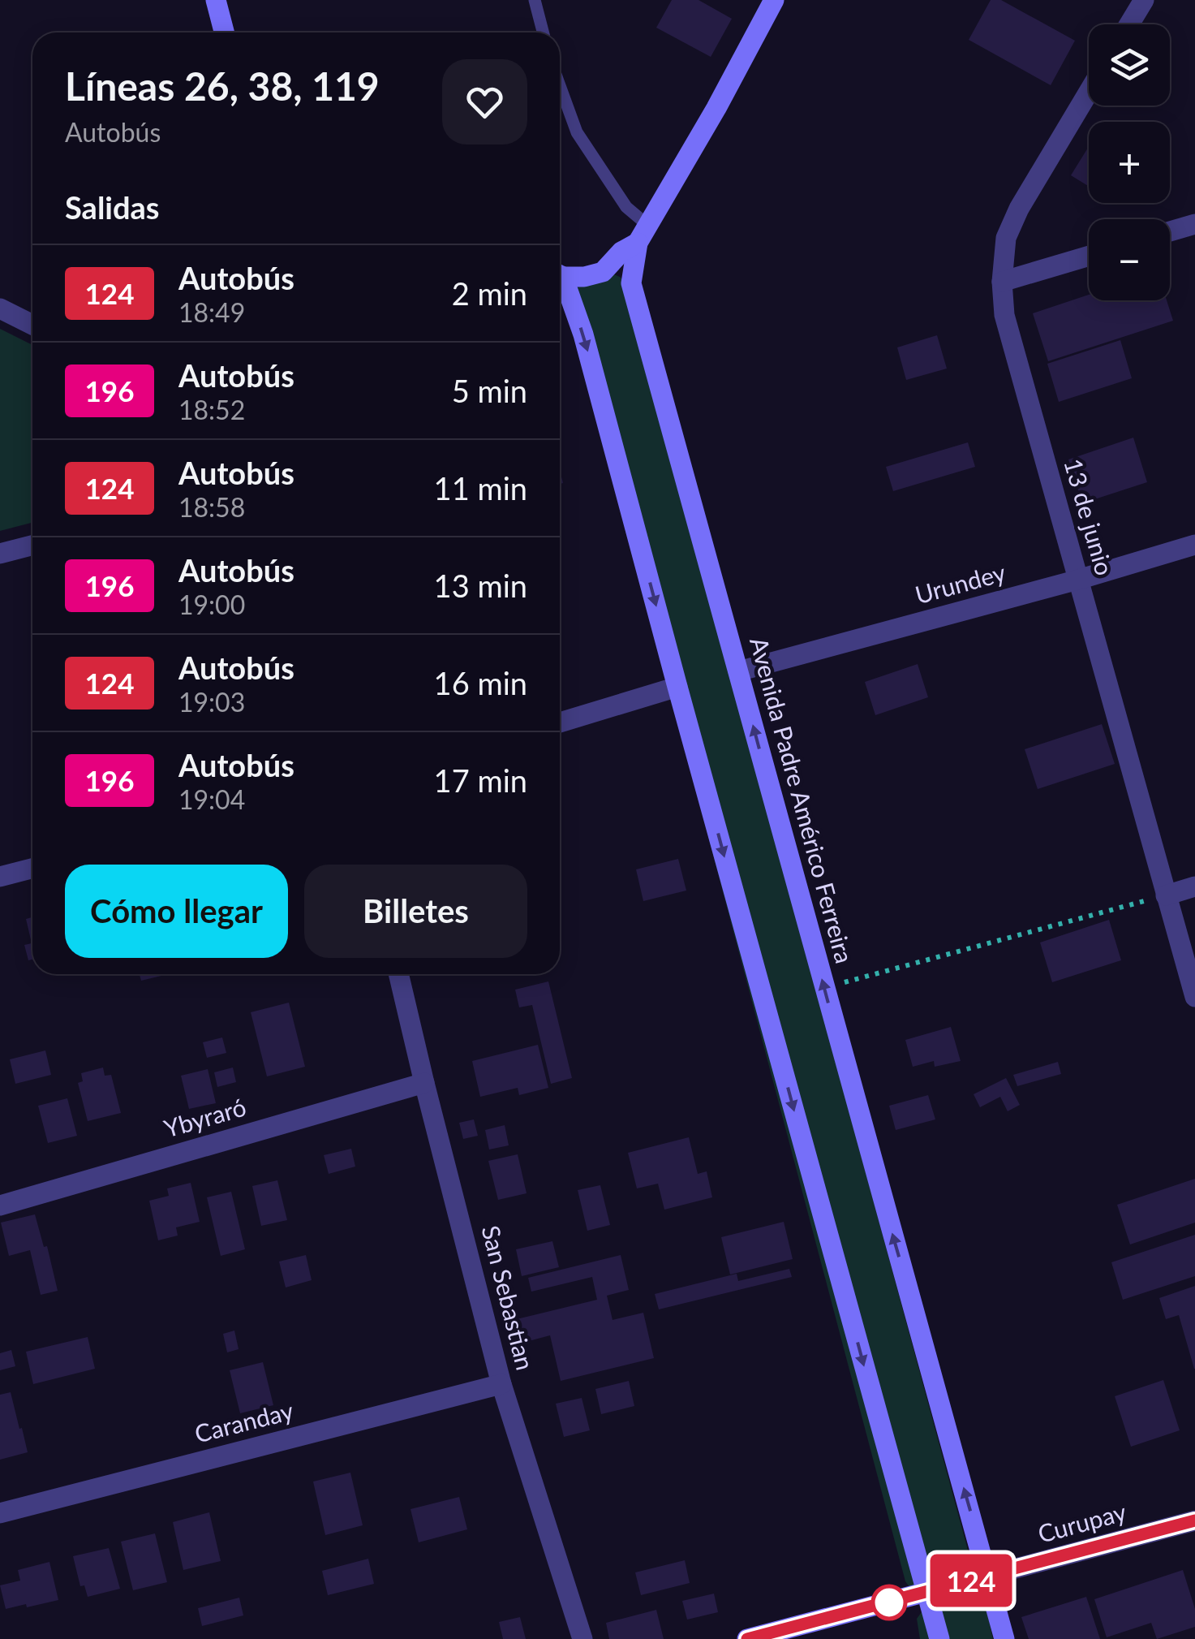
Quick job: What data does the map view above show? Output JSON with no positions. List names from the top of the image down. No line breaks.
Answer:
{"streets":{"street":["13 de junio","Urundey","Avenida Padre Américo Ferreira","Ybyraró","San Sebastian","Caranday","Curupay"]},"crossings":[["13 de junio","Urundey"],["Urundey","Avenida Padre Américo Ferreira"],["Avenida Padre Américo Ferreira","Curupay"],["Ybyraró","San Sebastian"],["San Sebastian","Caranday"]],"lines":["bus line 124"],"page":{"on_map":"124","map_buttons":["+","−"],"heading":[["Líneas 26, 38, 119","Autobús"],"Salidas"],"list":[{"mark":"124","name":"Autobús","note":"18:49","value":"2 min"},{"mark":"196","name":"Autobús","note":"18:52","value":"5 min"},{"mark":"124","name":"Autobús","note":"18:58","value":"11 min"},{"mark":"196","name":"Autobús","note":"19:00","value":"13 min"},{"mark":"124","name":"Autobús","note":"19:03","value":"16 min"},{"mark":"196","name":"Autobús","note":"19:04","value":"17 min"}],"buttons":["Cómo llegar","Billetes"]}}
